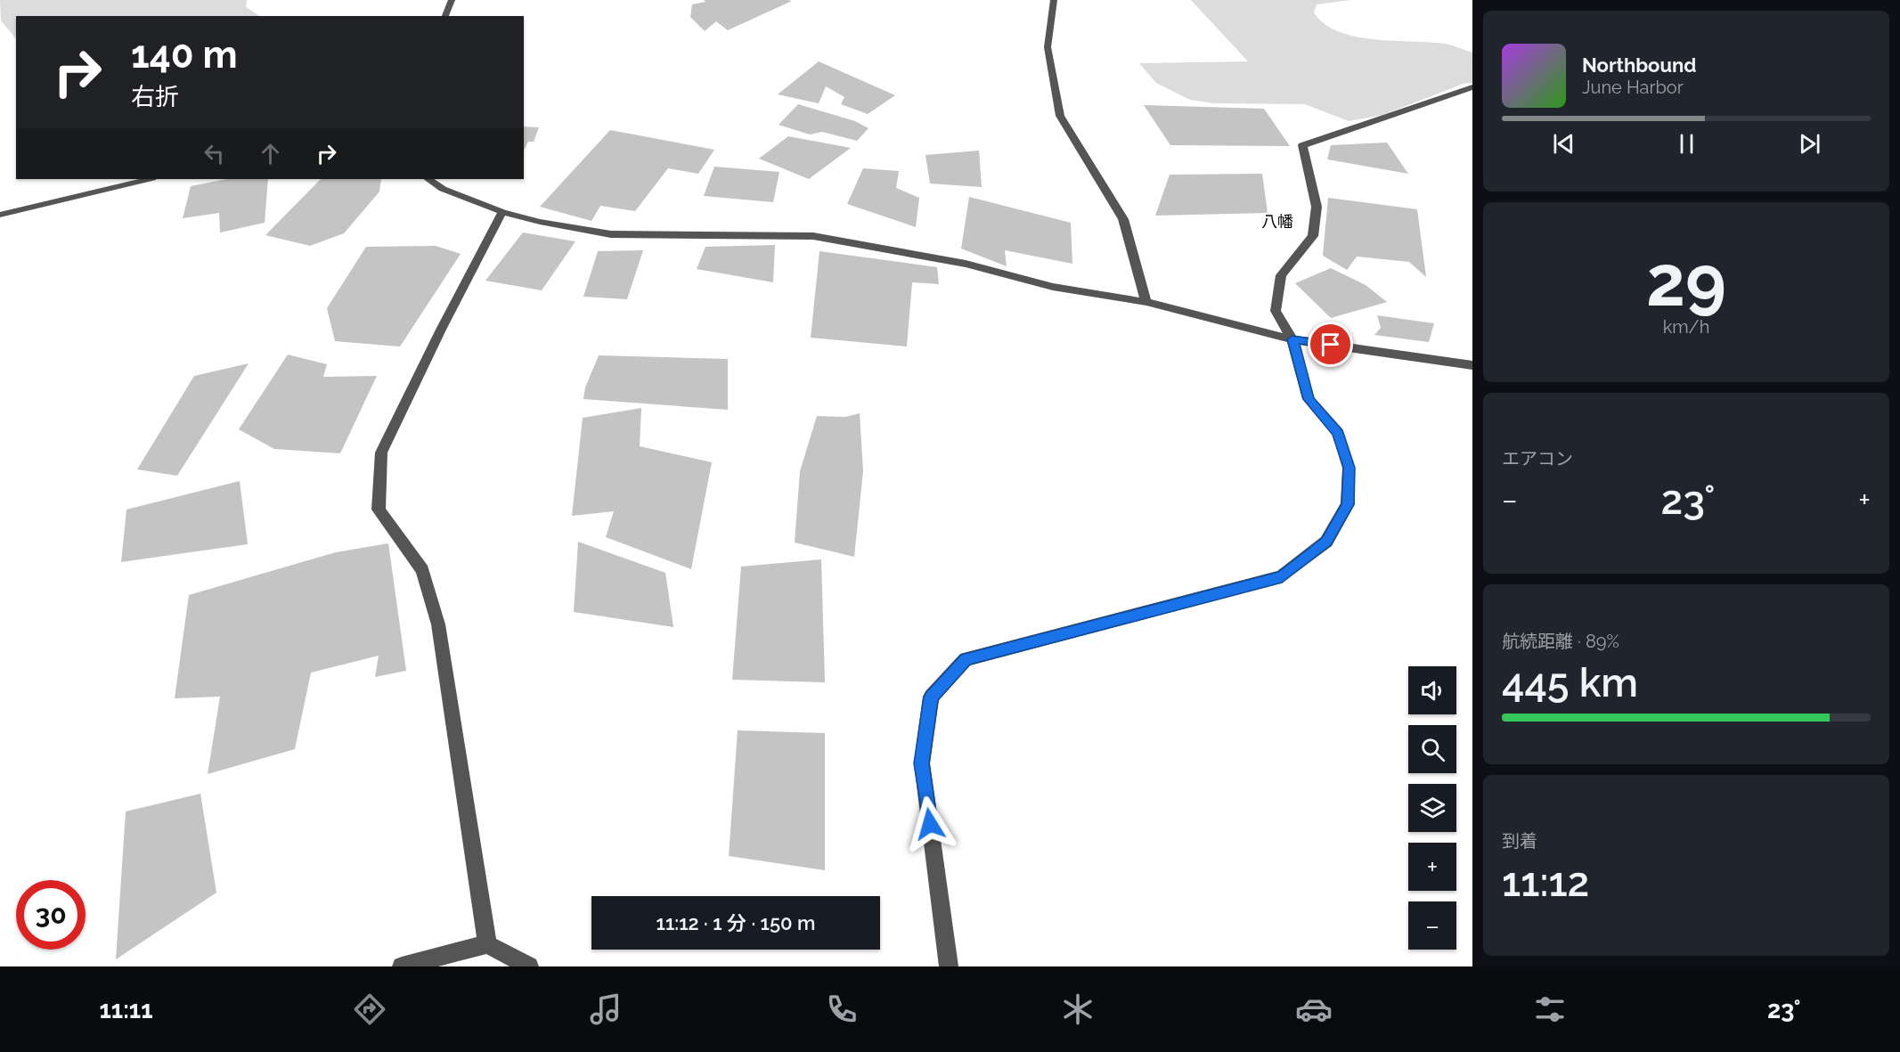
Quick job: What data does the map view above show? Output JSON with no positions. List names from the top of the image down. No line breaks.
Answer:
{"districts":["八幡"],"page":{"turn":["140 m","右折"],"song":["Northbound","June Harbor"],"tile":[["29","km/h"],"エアコン",["航続距離 · 89%","445 km"],["到着","11:12"]],"heat":["−","23°","+"],"map_buttons":["+","−"],"limit":"30","trip":"11:12 · 1 分 · 150 m","tabs":["11:11","23°"]}}
